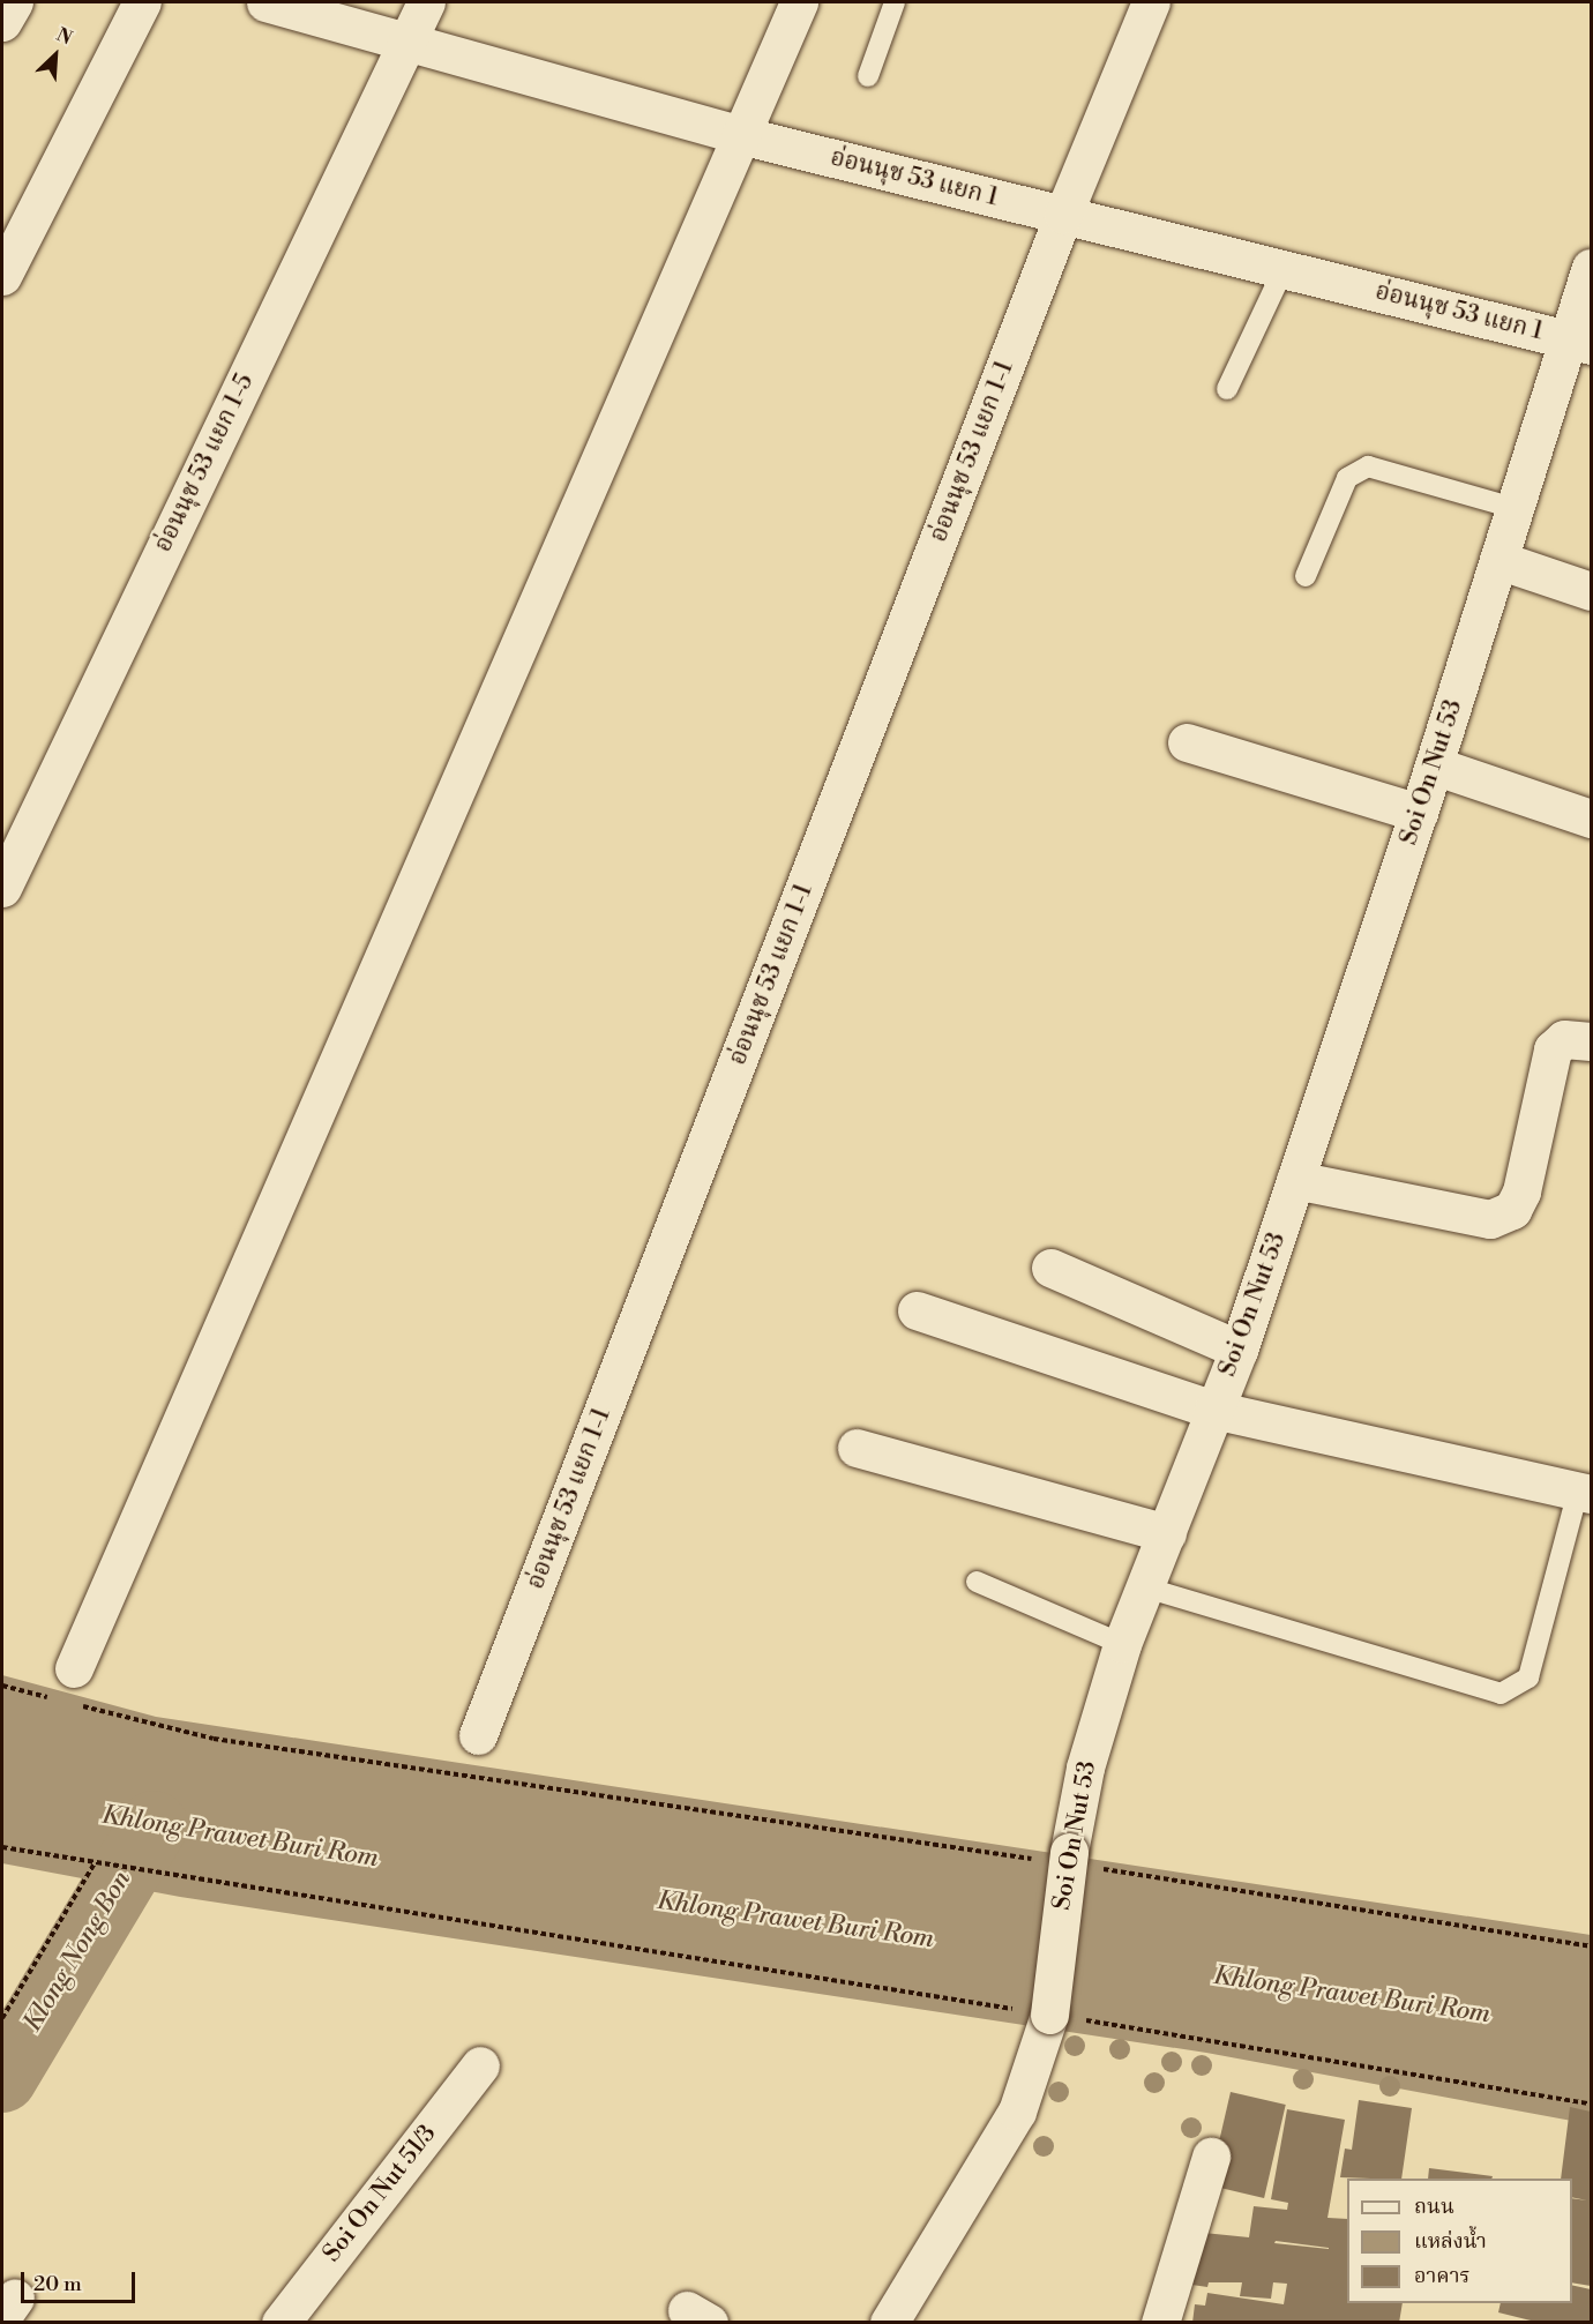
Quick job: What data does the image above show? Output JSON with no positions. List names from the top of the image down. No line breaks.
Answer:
{"streets":{"street":["อ่อนนุช 53 แยก 1","อ่อนนุช 53 แยก 1-1","อ่อนนุช 53 แยก 1-5","Soi On Nut 53","Soi On Nut 51/3"]},"crossings":[["อ่อนนุช 53 แยก 1","อ่อนนุช 53 แยก 1-1"],["อ่อนนุช 53 แยก 1","อ่อนนุช 53 แยก 1-5"],["อ่อนนุช 53 แยก 1","Soi On Nut 53"]],"water":["Khlong Prawet Buri Rom","Klong Nong Bon"],"legend":["ถนน","แหล่งน้ำ","อาคาร"],"scale_bar":"20 m","north":"top right"}
